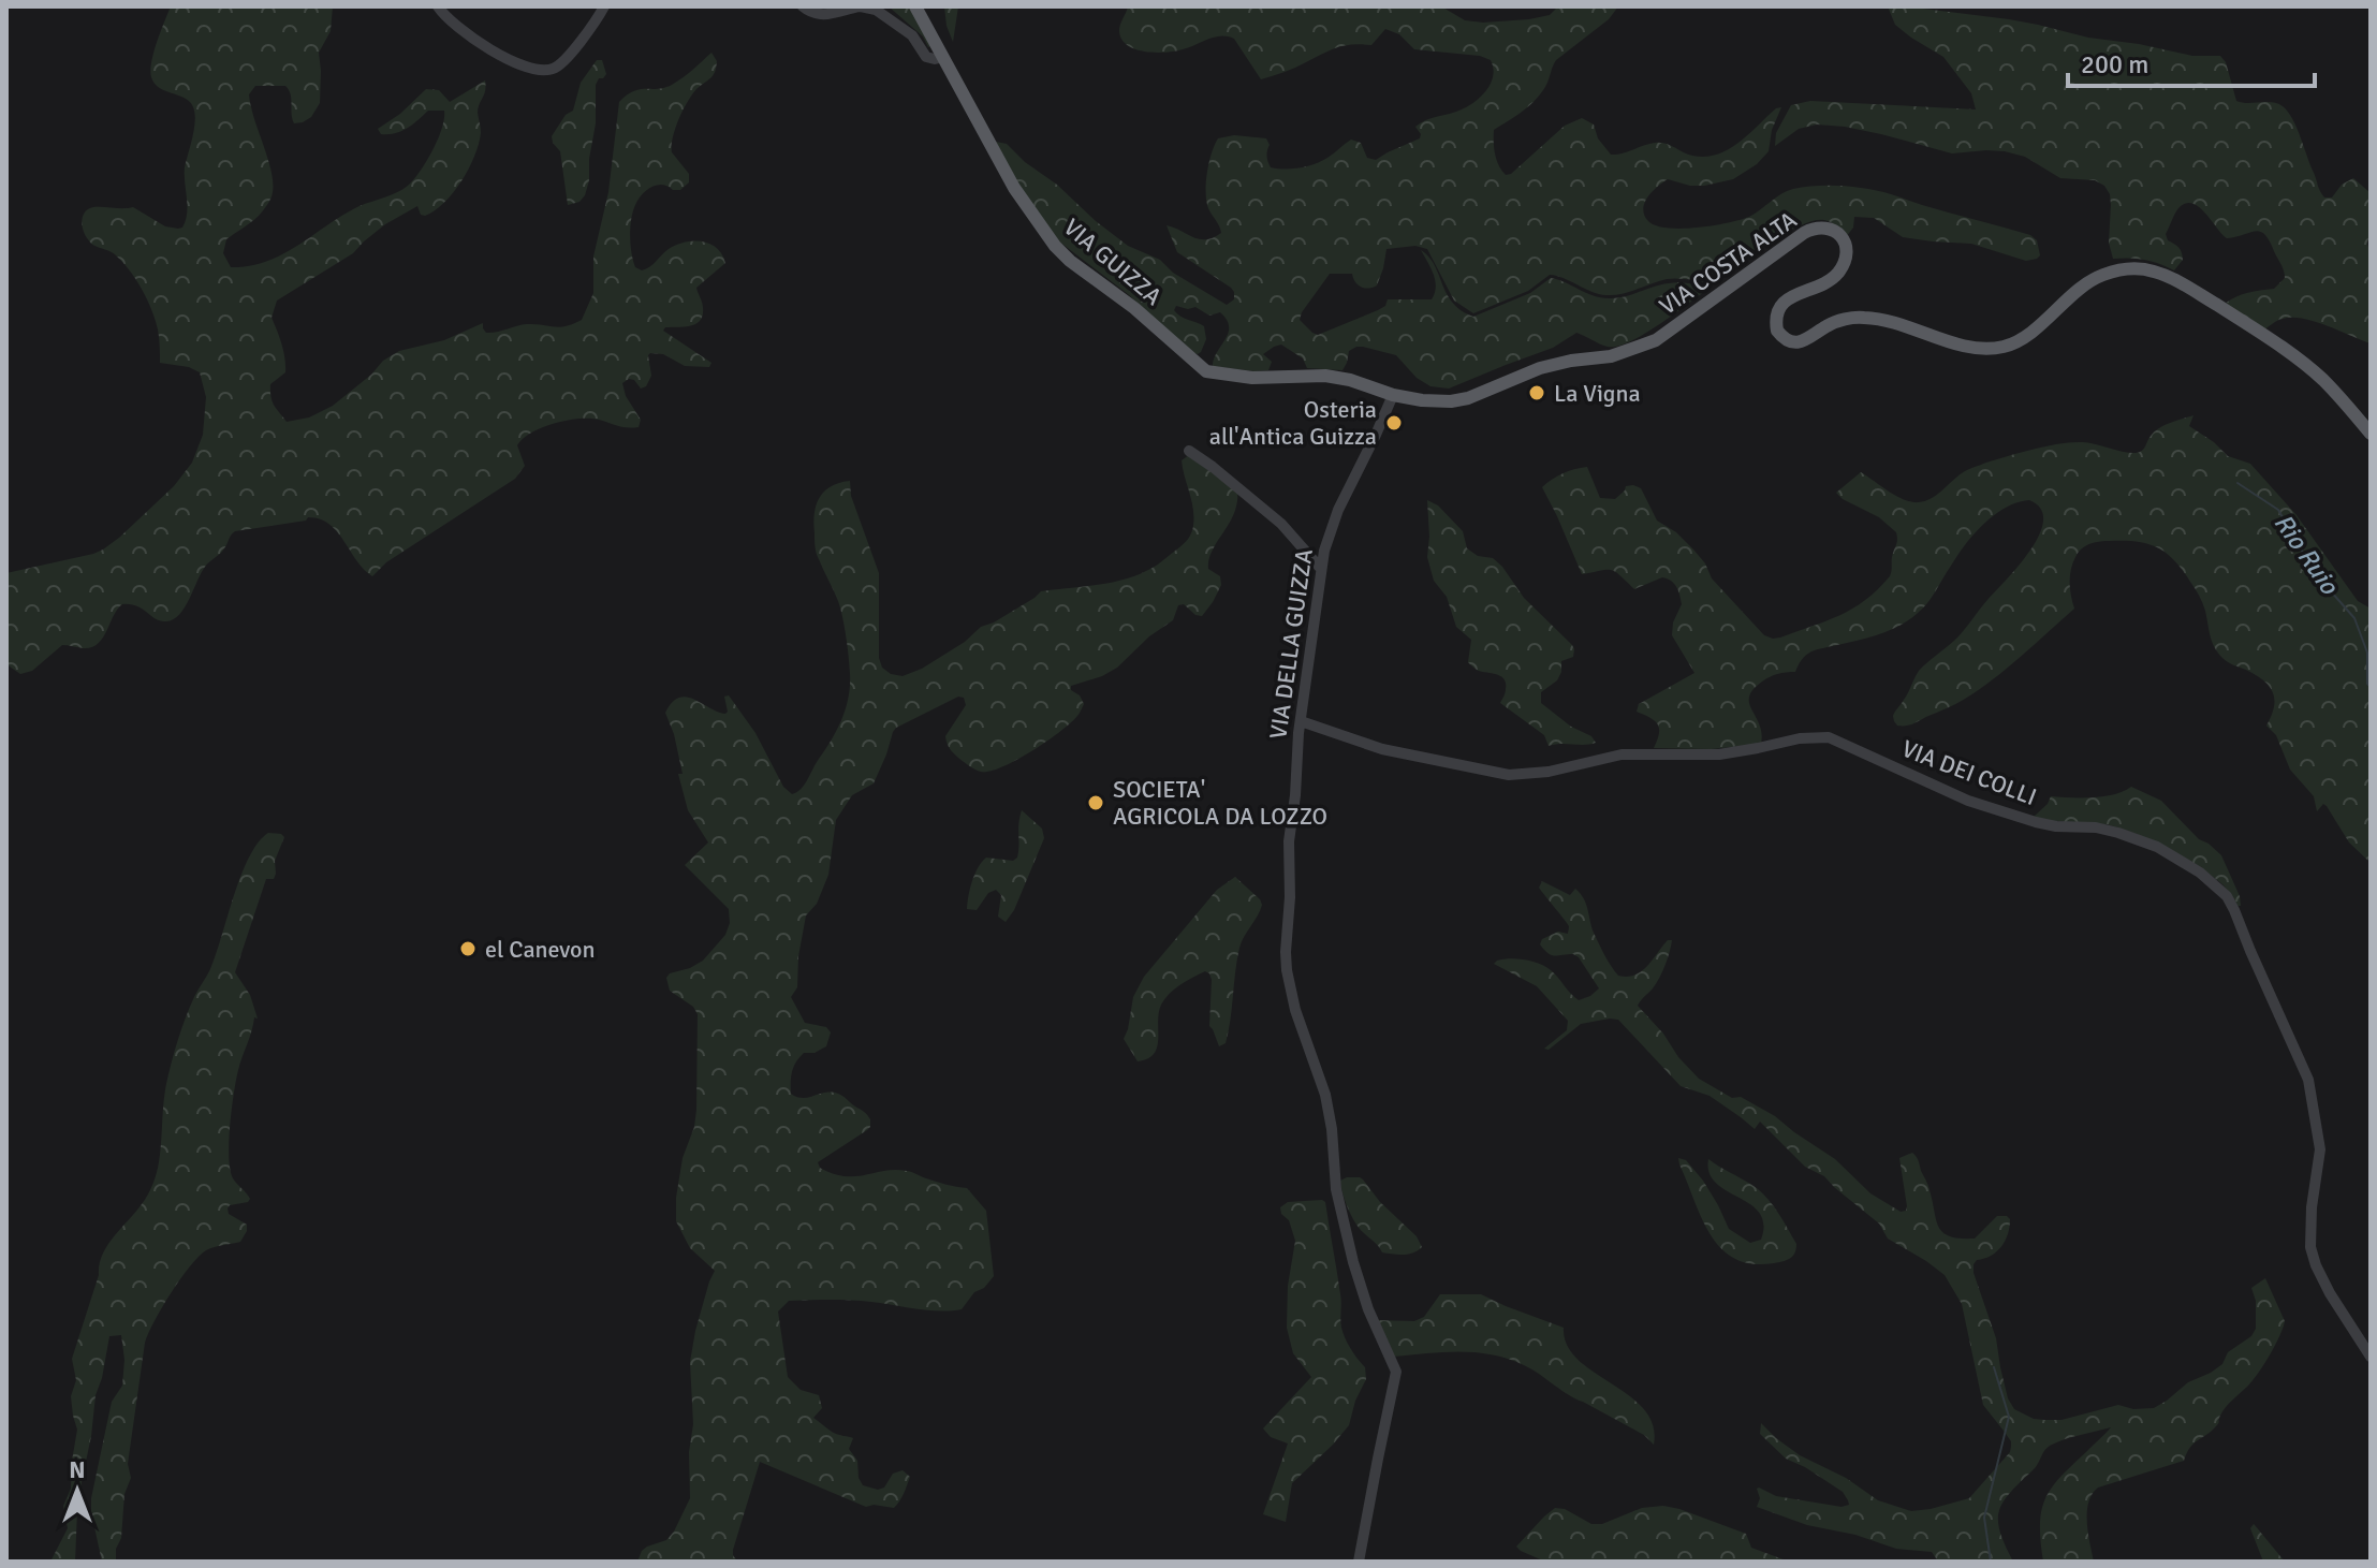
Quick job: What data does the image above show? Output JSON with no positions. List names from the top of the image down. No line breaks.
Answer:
{"streets":{"main road":["VIA GUIZZA","VIA COSTA ALTA"],"street":["VIA DELLA GUIZZA","VIA DEI COLLI"]},"crossings":[["VIA GUIZZA","VIA COSTA ALTA"],["VIA GUIZZA","VIA DELLA GUIZZA"],["VIA COSTA ALTA","VIA DELLA GUIZZA"],["VIA DELLA GUIZZA","VIA DEI COLLI"]],"water":["Rio Ruio"],"places":["La Vigna","Osteria all'Antica Guizza","SOCIETA' AGRICOLA DA LOZZO","el Canevon"],"scale_bar":"200 m","north":"top"}
